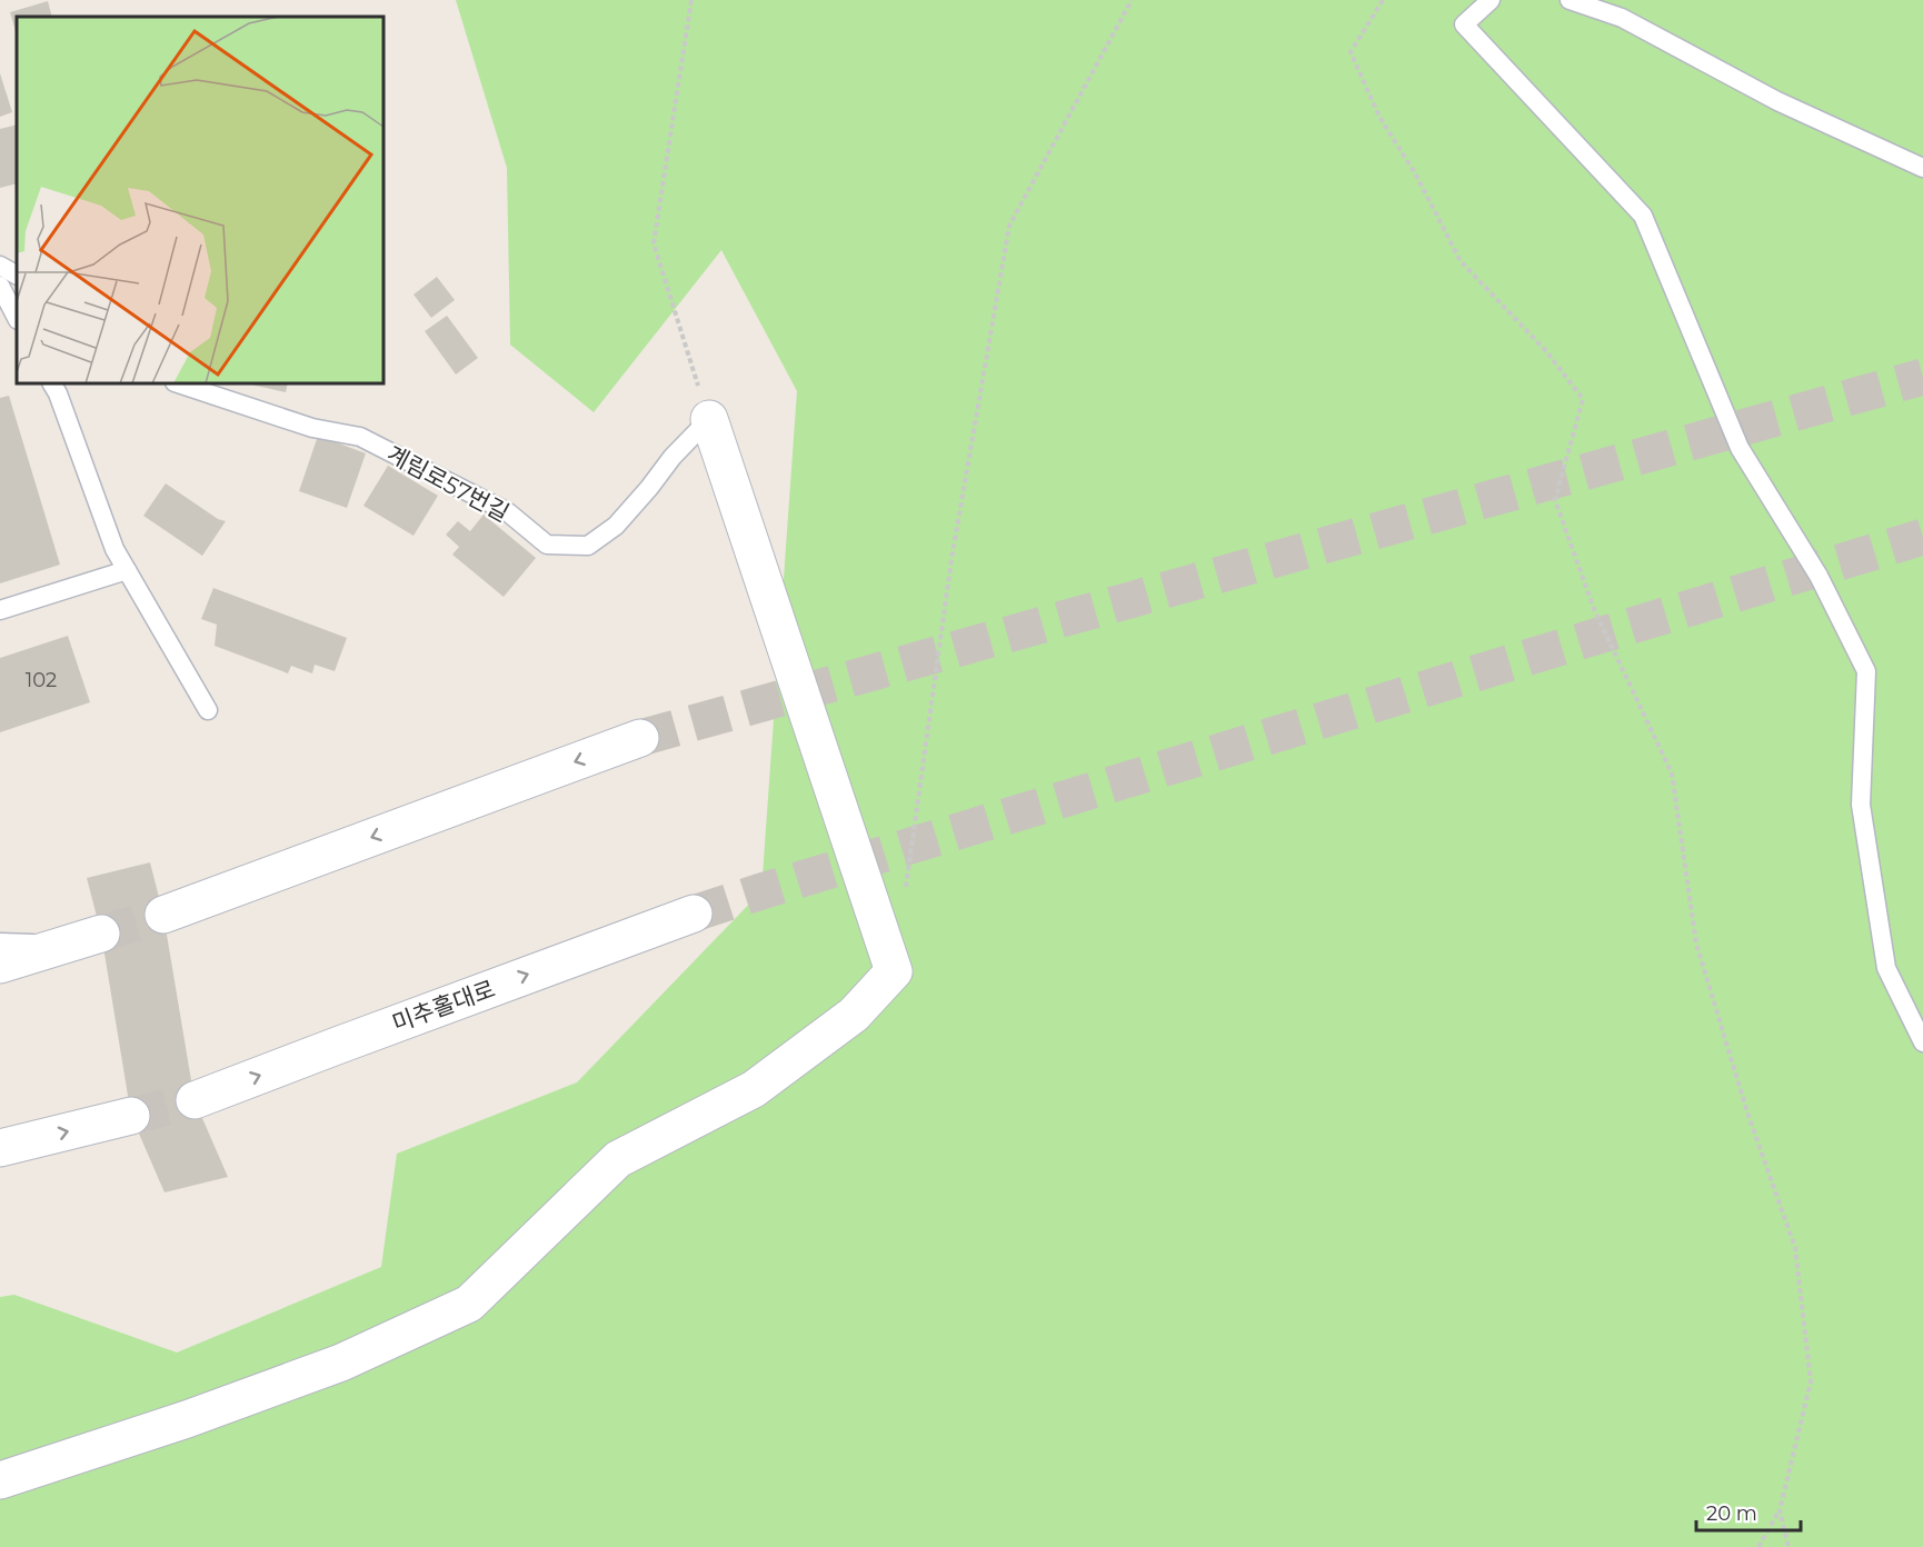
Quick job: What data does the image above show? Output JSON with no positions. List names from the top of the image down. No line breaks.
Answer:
{"streets":{"street":["미추홀대로"],"lane":["계림로57번길"]},"house_numbers":["102"],"scale_bar":"20 m"}
